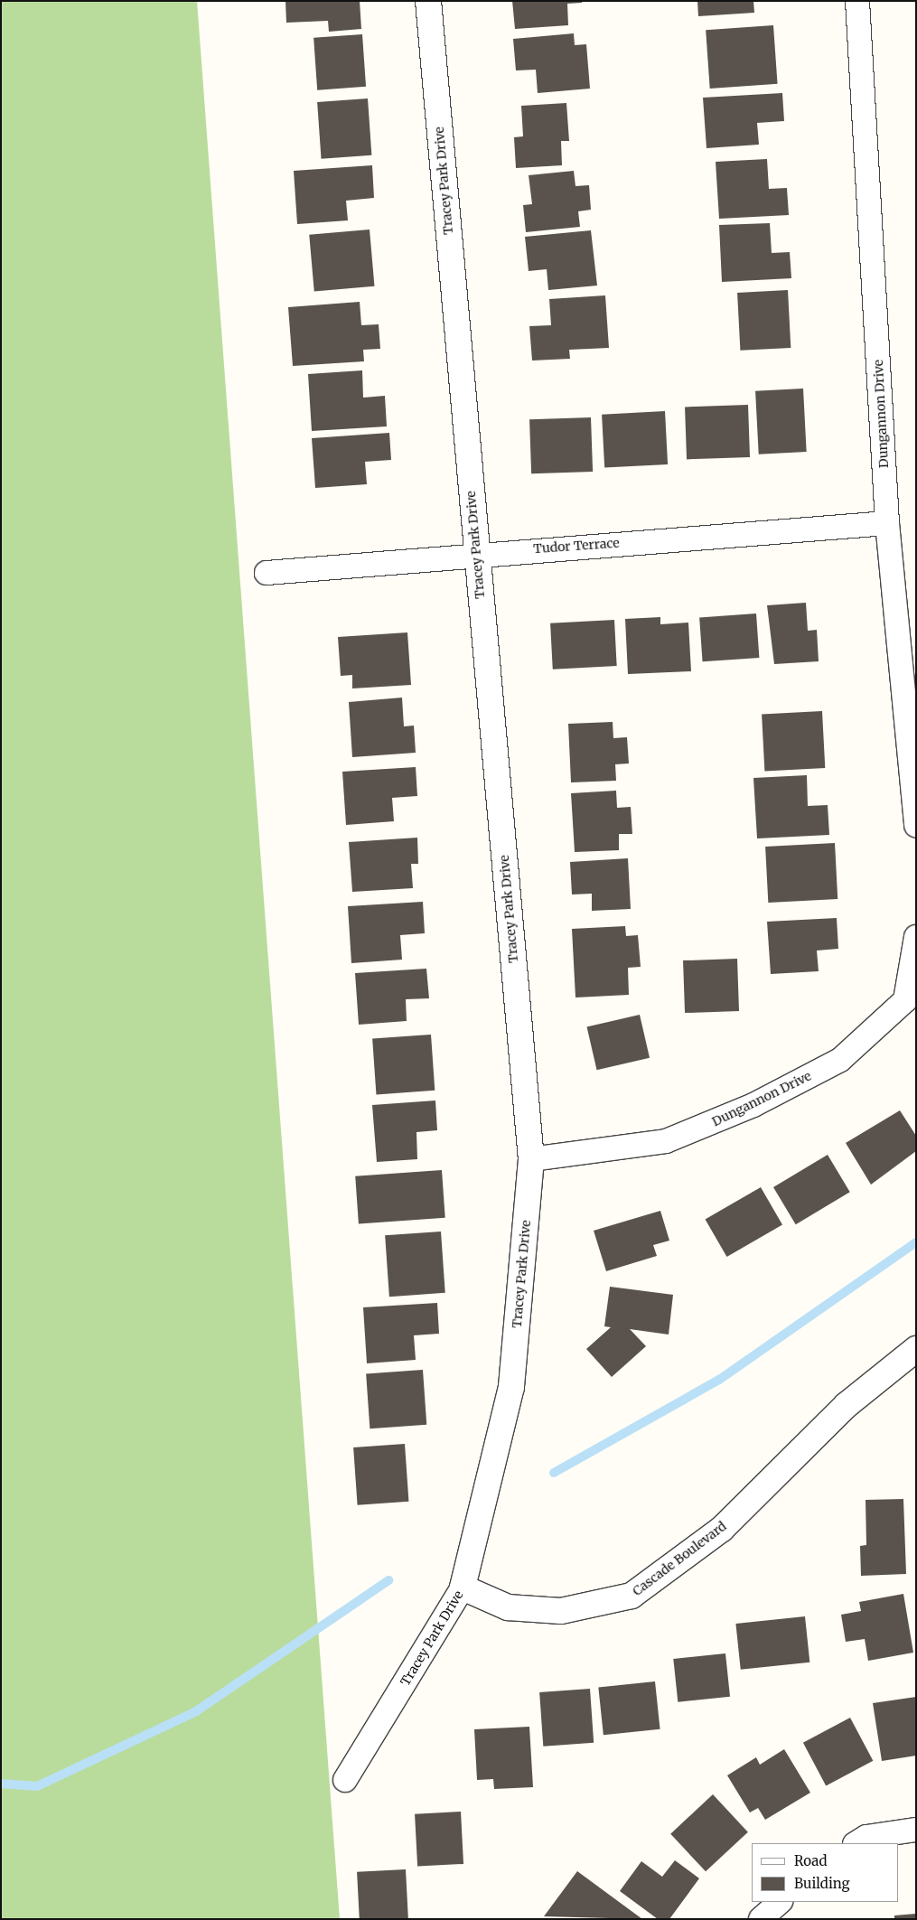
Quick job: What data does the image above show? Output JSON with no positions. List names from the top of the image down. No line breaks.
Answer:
{"streets":{"street":["Tracey Park Drive","Dungannon Drive","Tudor Terrace","Cascade Boulevard"]},"crossings":[["Tracey Park Drive","Dungannon Drive"],["Tracey Park Drive","Tudor Terrace"],["Tracey Park Drive","Cascade Boulevard"],["Dungannon Drive","Tudor Terrace"]],"legend":["Road","Building"]}
